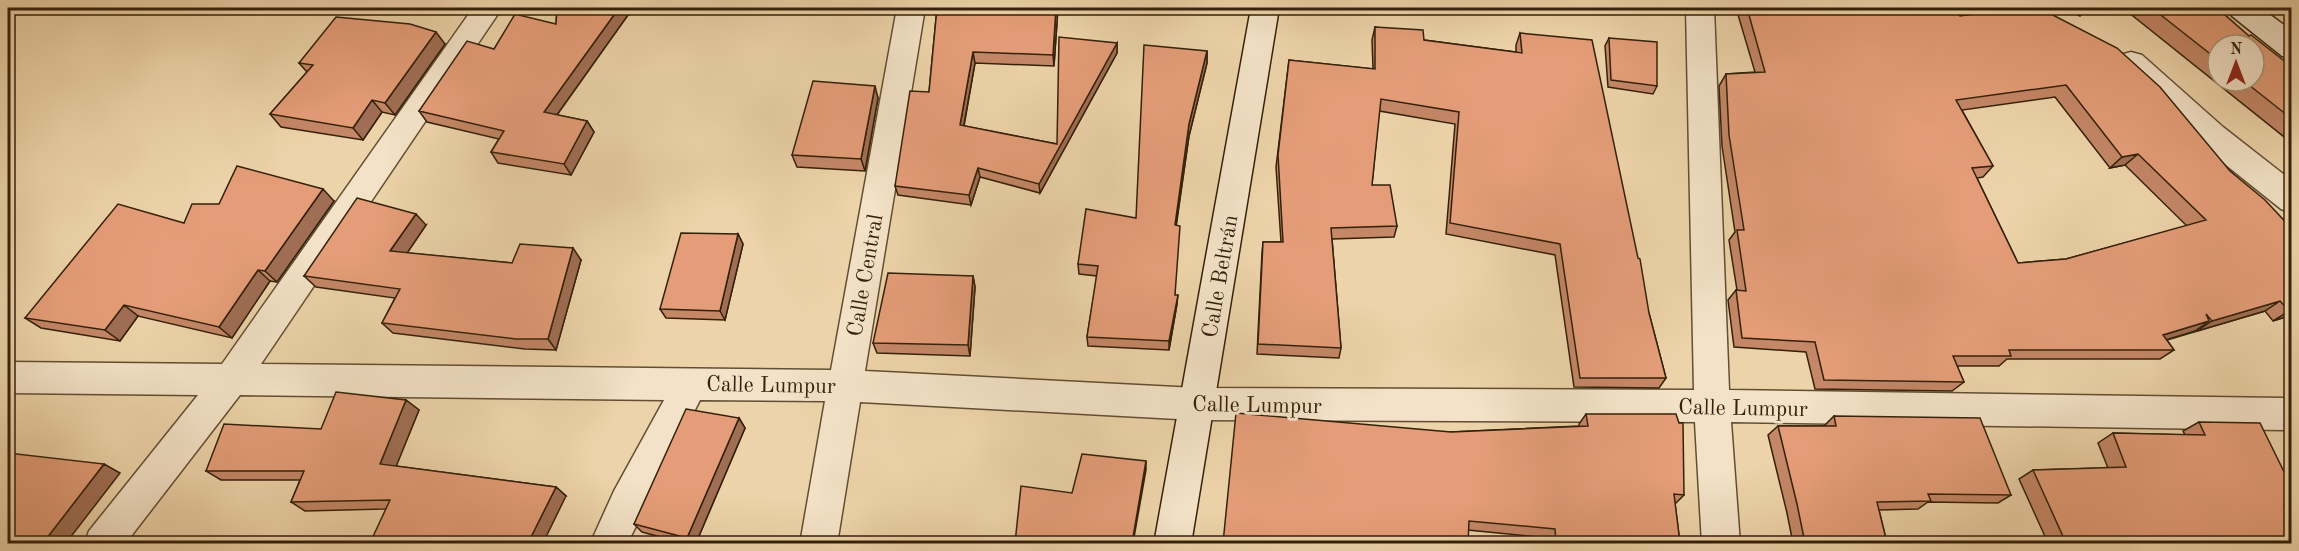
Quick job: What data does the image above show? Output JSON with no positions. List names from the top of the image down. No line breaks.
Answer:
{"streets":{"street":["Calle Central","Calle Beltrán","Calle Lumpur"]},"crossings":[["Calle Central","Calle Lumpur"],["Calle Beltrán","Calle Lumpur"]],"north":"top"}
